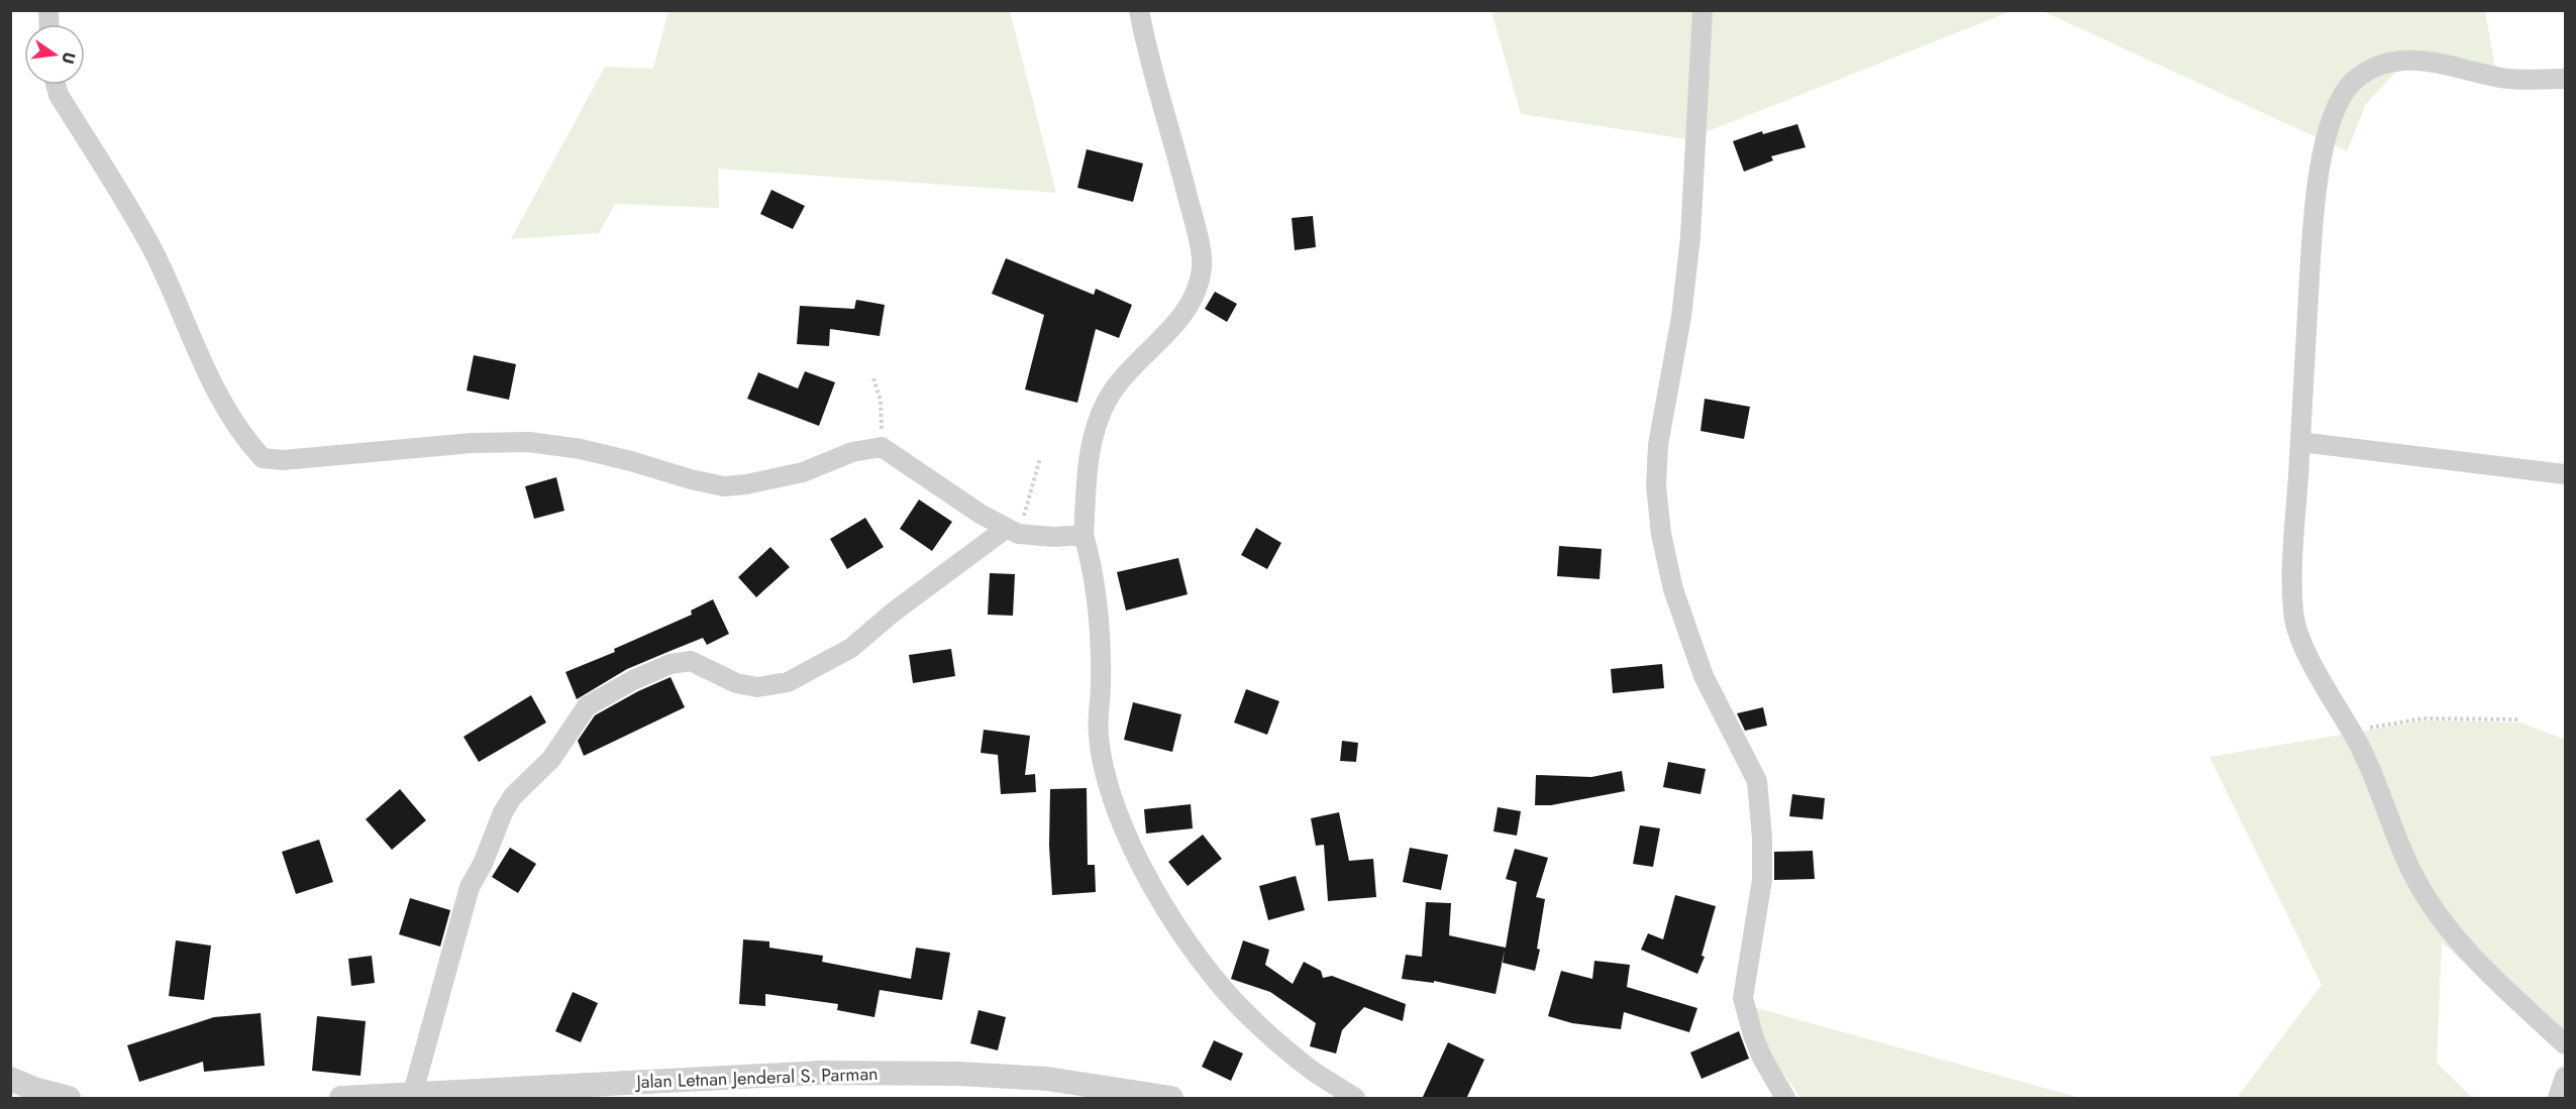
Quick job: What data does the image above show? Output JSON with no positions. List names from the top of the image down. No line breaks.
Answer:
{"streets":{"street":["Jalan Letnan Jenderal S. Parman"]},"north":"right"}
